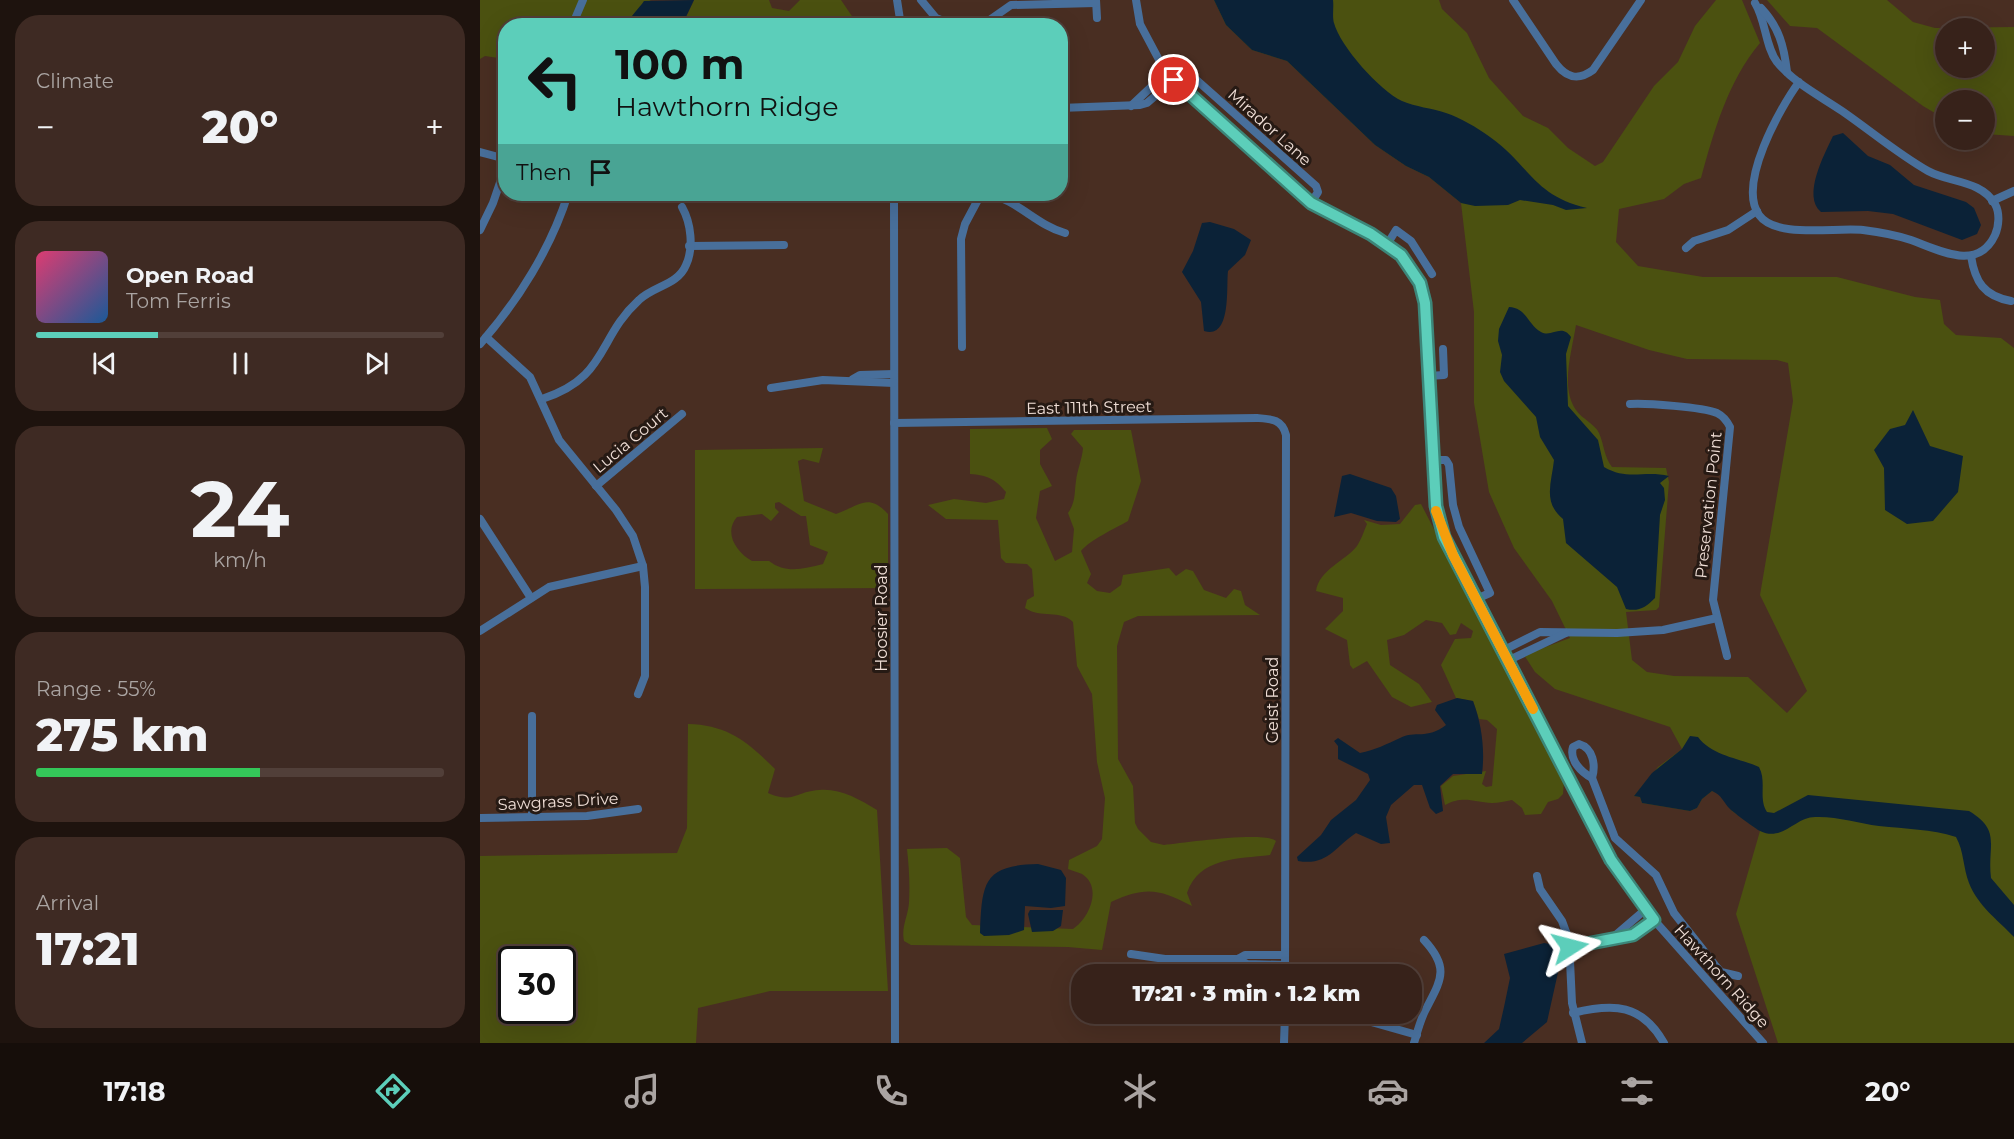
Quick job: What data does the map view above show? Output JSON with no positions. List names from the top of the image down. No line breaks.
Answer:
{"streets":{"street":["Mirador Lane","East 111th Street","Lucia Court","Preservation Point","Hoosier Road","Geist Road","Sawgrass Drive","Hawthorn Ridge"]},"crossings":[["Mirador Lane","Hawthorn Ridge"],["East 111th Street","Hoosier Road"],["East 111th Street","Geist Road"]],"page":{"tile":["Climate",["24","km/h"],["Range · 55%","275 km"],["Arrival","17:21"]],"map_buttons":["+","−"],"turn":["100 m","Hawthorn Ridge"],"heat":["−","20°","+"],"then":"Then","song":["Open Road","Tom Ferris"],"limit":"30","trip":"17:21 · 3 min · 1.2 km","tabs":["17:18","20°"]}}
